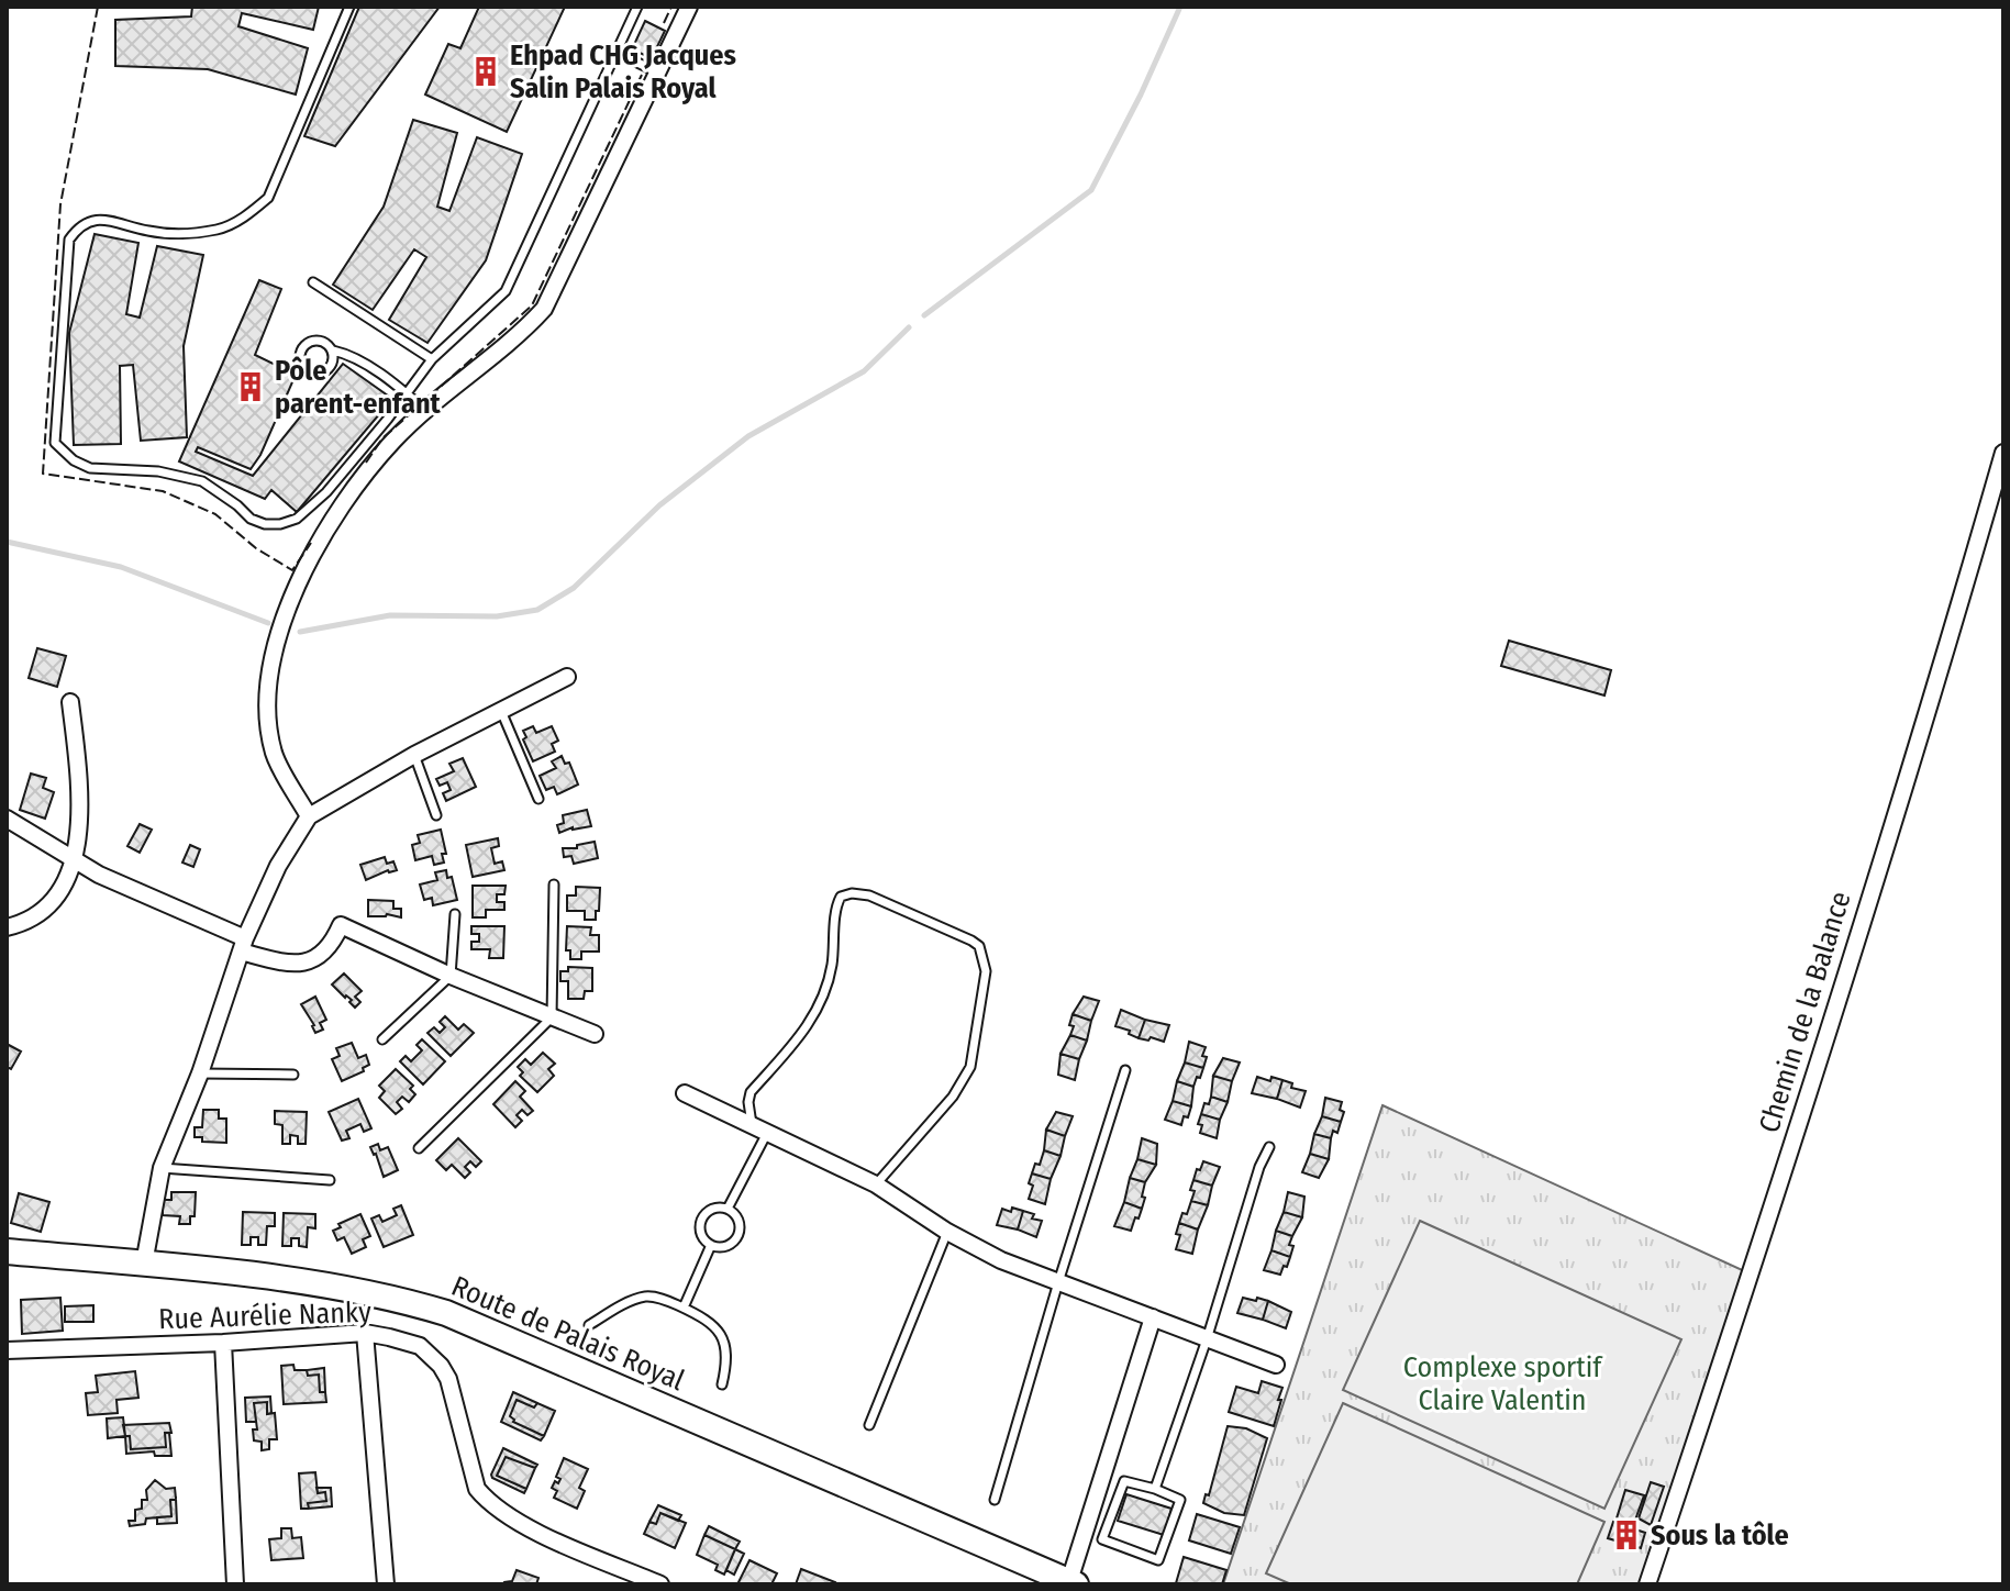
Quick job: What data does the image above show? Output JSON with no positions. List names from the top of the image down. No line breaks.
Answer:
{"streets":{"main road":["Route de Palais Royal"],"street":["Chemin de la Balance","Rue Aurélie Nanky"]},"parks":["Complexe sportif Claire Valentin"],"places":{"building":["Ehpad CHG Jacques Salin Palais Royal","Pôle parent-enfant","Sous la tôle"]}}
